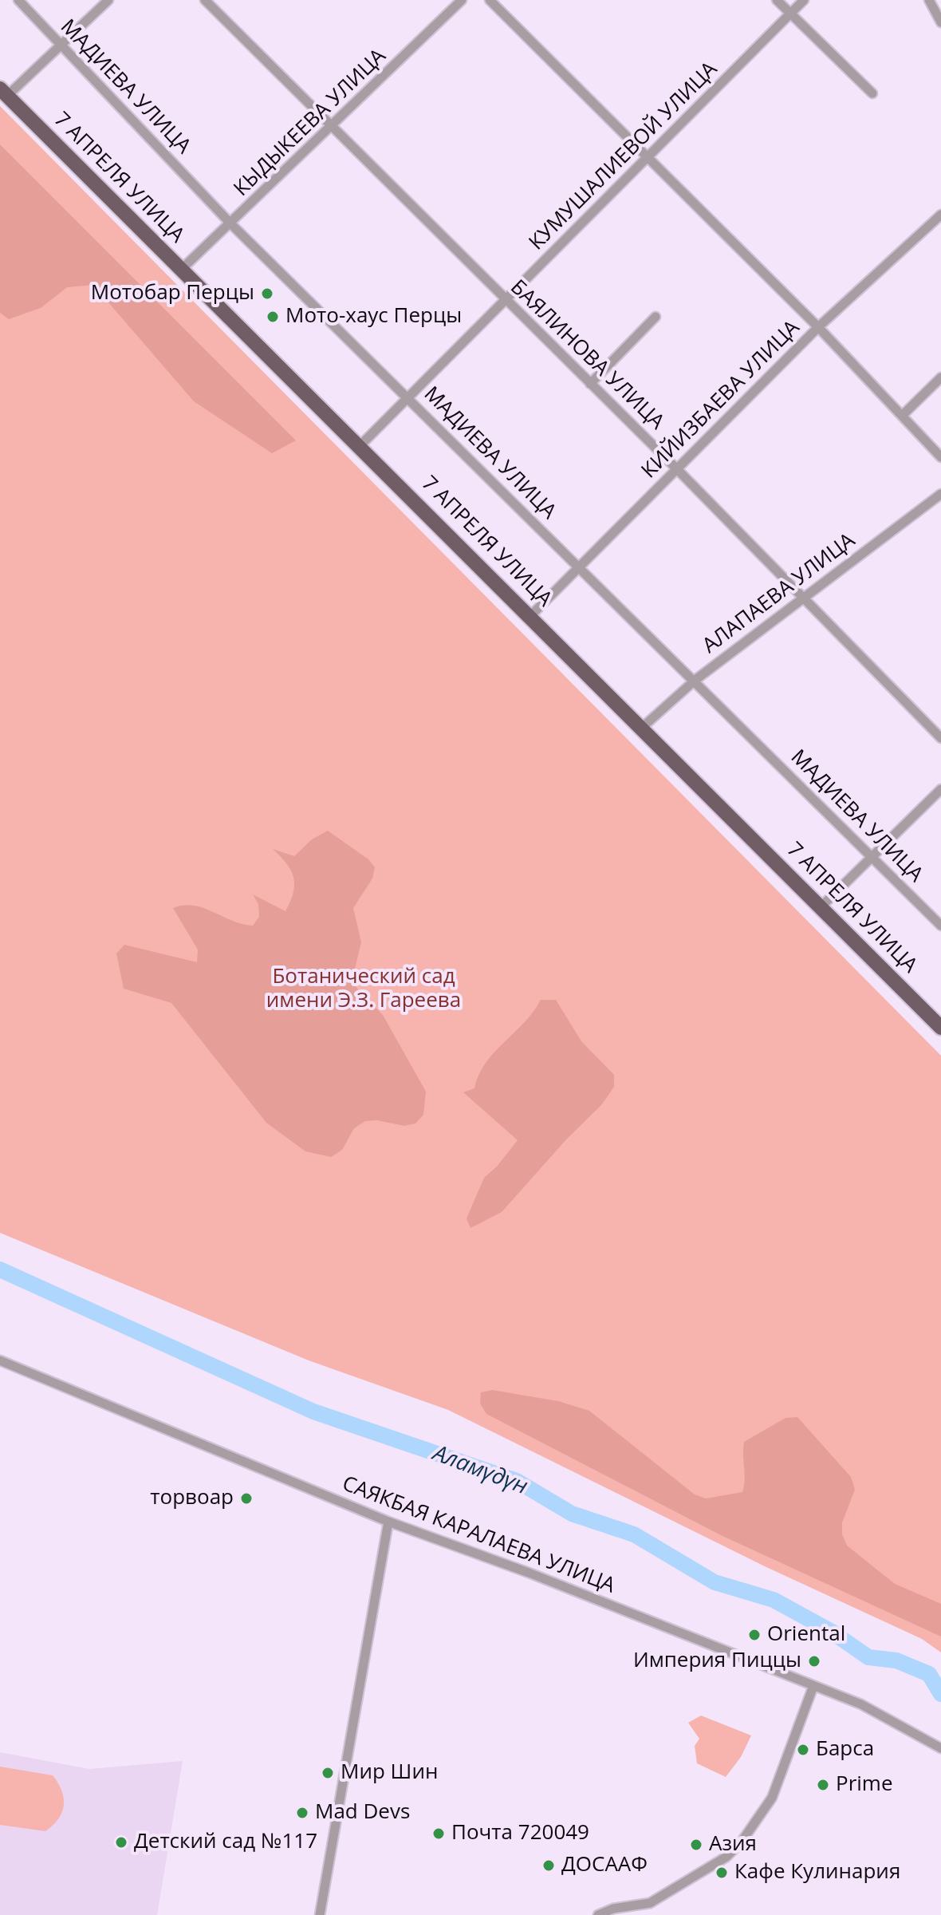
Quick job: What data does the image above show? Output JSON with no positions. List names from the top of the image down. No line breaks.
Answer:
{"streets":{"main road":["7 АПРЕЛЯ УЛИЦА"],"street":["МАДИЕВА УЛИЦА","КЫДЫКЕЕВА УЛИЦА","КУМУШАЛИЕВОЙ УЛИЦА","БАЯЛИНОВА УЛИЦА","КИЙИЗБАЕВА УЛИЦА","АЛАПАЕВА УЛИЦА","САЯКБАЯ КАРАЛАЕВА УЛИЦА"]},"crossings":[["МАДИЕВА УЛИЦА","КЫДЫКЕЕВА УЛИЦА"],["МАДИЕВА УЛИЦА","КУМУШАЛИЕВОЙ УЛИЦА"],["МАДИЕВА УЛИЦА","КИЙИЗБАЕВА УЛИЦА"],["МАДИЕВА УЛИЦА","АЛАПАЕВА УЛИЦА"],["КЫДЫКЕЕВА УЛИЦА","7 АПРЕЛЯ УЛИЦА"],["КЫДЫКЕЕВА УЛИЦА","БАЯЛИНОВА УЛИЦА"],["КУМУШАЛИЕВОЙ УЛИЦА","7 АПРЕЛЯ УЛИЦА"],["КУМУШАЛИЕВОЙ УЛИЦА","БАЯЛИНОВА УЛИЦА"],["7 АПРЕЛЯ УЛИЦА","КИЙИЗБАЕВА УЛИЦА"],["7 АПРЕЛЯ УЛИЦА","АЛАПАЕВА УЛИЦА"],["БАЯЛИНОВА УЛИЦА","КИЙИЗБАЕВА УЛИЦА"],["БАЯЛИНОВА УЛИЦА","АЛАПАЕВА УЛИЦА"]],"water":["Аламүдүн"],"parks":["Ботанический сад имени Э.З. Гареева"],"places":["Мотобар Перцы","Мото-хаус Перцы","торвоар","Oriental","Империя Пиццы","Барса","Мир Шин","Prime","Mad Devs","Почта 720049","Детский сад №117","Азия","ДОСААФ","Кафе Кулинария"]}
